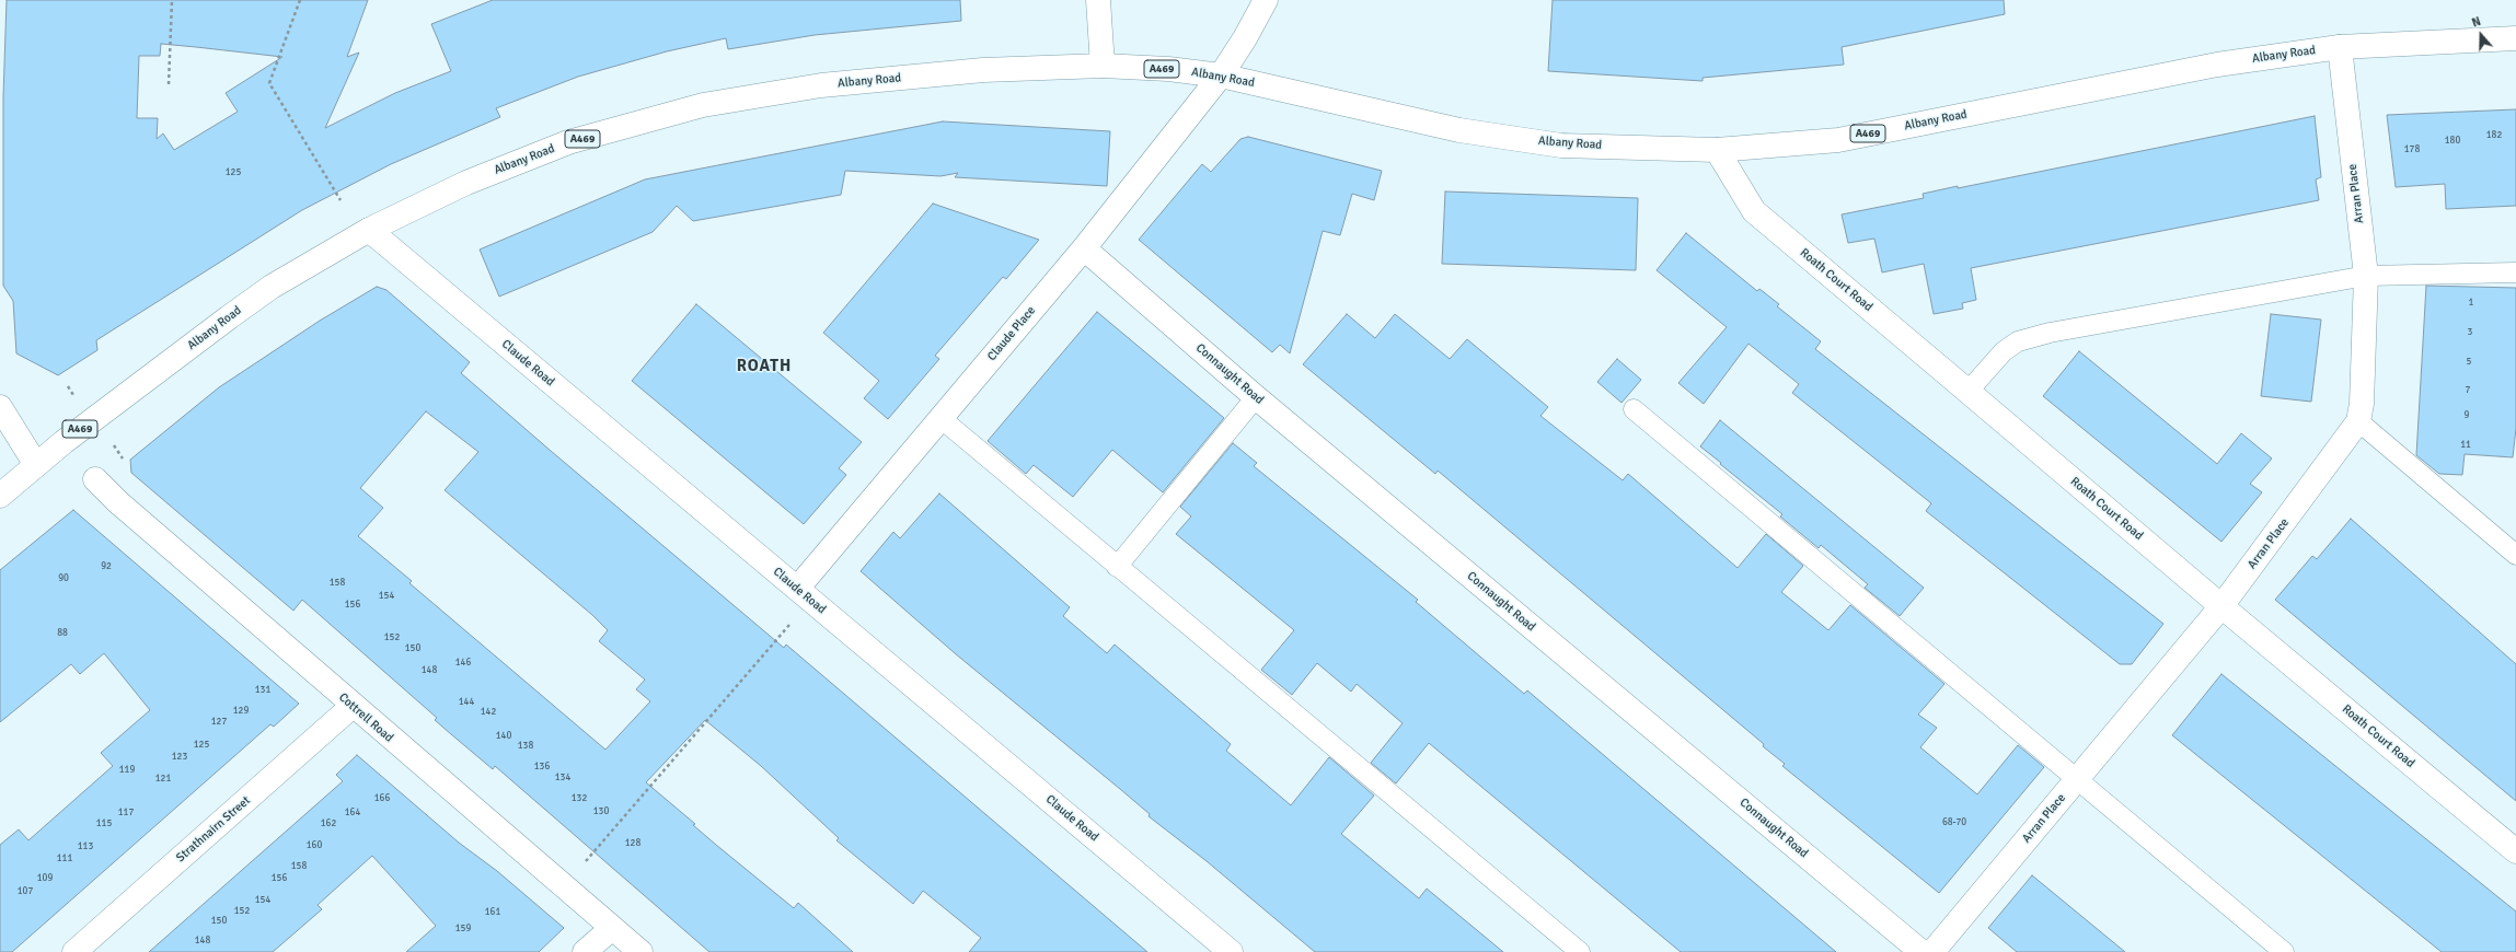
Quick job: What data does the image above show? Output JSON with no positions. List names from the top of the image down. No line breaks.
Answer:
{"streets":{"street":["Albany Road","A469","Arran Place","Roath Court Road","Claude Place","Claude Road","Connaught Road","Cottrell Road","Strathnairn Street"]},"crossings":[["Albany Road","Arran Place"],["Albany Road","Roath Court Road"],["Albany Road","Claude Place"],["Albany Road","Claude Road"],["Arran Place","Roath Court Road"],["Claude Place","Claude Road"],["Claude Place","Connaught Road"],["Cottrell Road","Strathnairn Street"]],"districts":["ROATH"],"house_numbers":["182","180","178","125","1","3","5","7","9","11","92","90","158","154","156","88","152","150","146","148","131","144","129","142","127","140","125","138","123","136","119","134","121","166","132","130","117","164","68-70","115","162","128","160","113","111","158","109","156","107","154","152","161","150","159","148"],"north":"top"}
